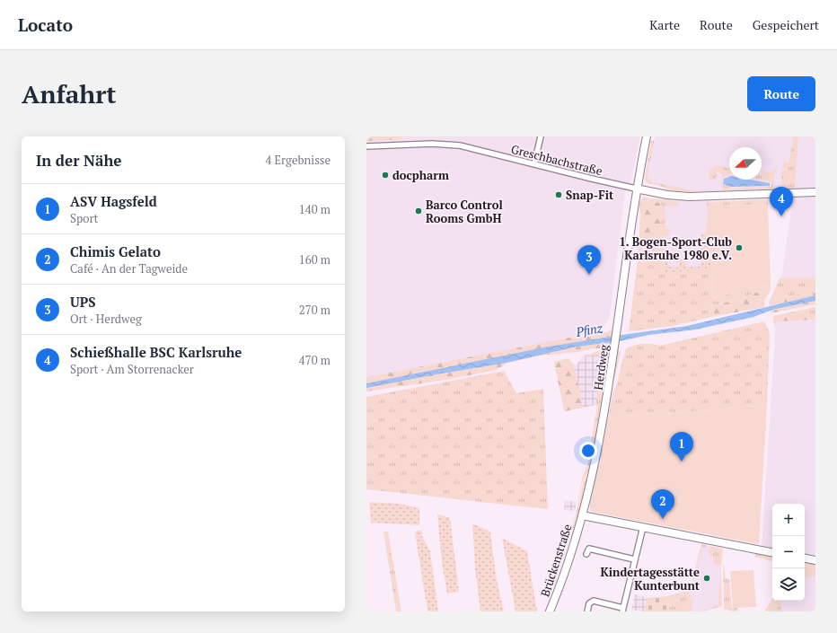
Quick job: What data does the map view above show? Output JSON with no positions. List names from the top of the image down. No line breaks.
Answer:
{"streets":{"main road":["Herdweg","Brückenstraße"],"street":["Greschbachstraße"]},"crossings":[["Greschbachstraße","Herdweg"],["Herdweg","Brückenstraße"]],"water":["Pfinz"],"places":["docpharm","Snap-Fit","Barco Control Rooms GmbH","1. Bogen-Sport-Club Karlsruhe 1980 e.V.","Kindertagesstätte Kunterbunt"],"north":"left","page":{"header":"Locato","nav":["Karte","Route","Gespeichert"],"buttons":"Route","title":"Anfahrt","heading":["In der Nähe","4 Ergebnisse"],"list":[{"mark":"1","name":"ASV Hagsfeld","note":"Sport","value":"140 m"},{"mark":"2","name":"Chimis Gelato","note":"Café · An der Tagweide","value":"160 m"},{"mark":"3","name":"UPS","note":"Ort · Herdweg","value":"270 m"},{"mark":"4","name":"Schießhalle BSC Karlsruhe","note":"Sport · Am Storrenacker","value":"470 m"}],"pins":["4","3","1","2"],"map_buttons":["+","−"]}}
